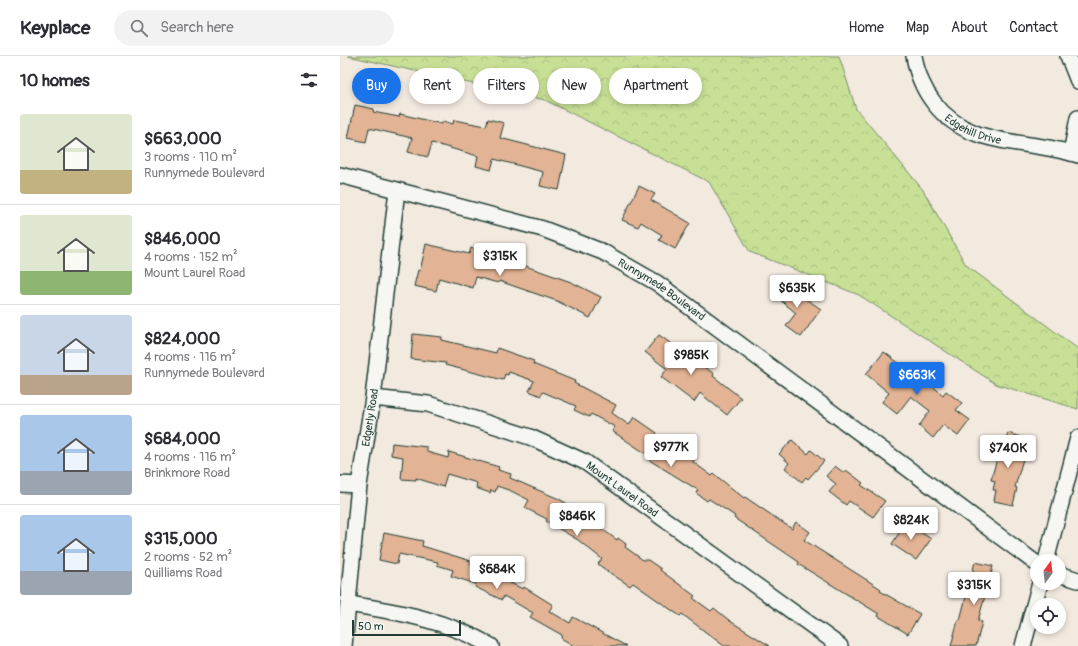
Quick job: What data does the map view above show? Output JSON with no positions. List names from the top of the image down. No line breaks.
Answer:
{"streets":{"street":["Edgehill Drive","Runnymede Boulevard","Edgerly Road","Mount Laurel Road"]},"crossings":[["Runnymede Boulevard","Edgerly Road"],["Edgerly Road","Mount Laurel Road"]],"scale_bar":"50 m","north":"top","page":{"header":"Keyplace","search":"Search here","nav":["Home","Map","About","Contact"],"heading":"10 homes","chip":["Buy","Rent","Filters","New","Apartment"],"list":[{"name":"$663,000","note":"3 rooms · 110 m² · Runnymede Boulevard"},{"name":"$846,000","note":"4 rooms · 152 m² · Mount Laurel Road"},{"name":"$824,000","note":"4 rooms · 116 m² · Runnymede Boulevard"},{"name":"$684,000","note":"4 rooms · 116 m² · Brinkmore Road"},{"name":"$315,000","note":"2 rooms · 52 m² · Quilliams Road"}],"price":["$315K","$635K","$985K","$663K","$977K","$740K","$846K","$824K","$684K","$315K"],"scale":"50 m"}}
